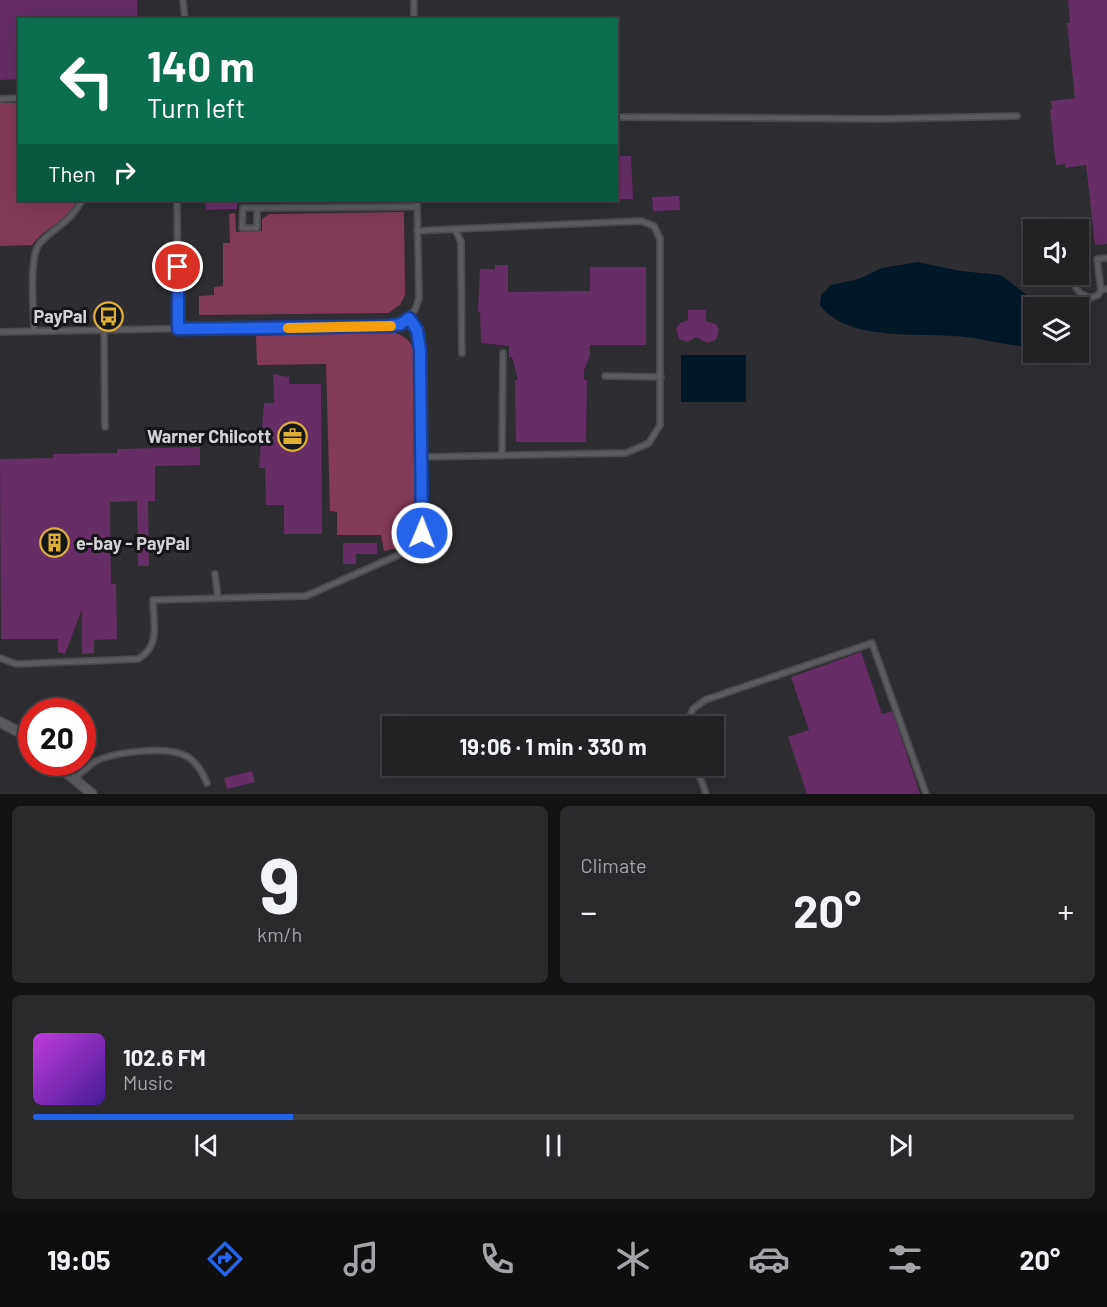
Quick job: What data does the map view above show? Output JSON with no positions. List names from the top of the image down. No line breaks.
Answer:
{"places":{"bus stop":["PayPal"],"office":["Warner Chilcott"],"building":["e-bay - PayPal"]},"page":{"turn":["140 m","Turn left"],"then":"Then","limit":"20","trip":"19:06 · 1 min · 330 m","tile":[["9","km/h"],"Climate"],"heat":["−","20°","+"],"song":["102.6 FM","Music"],"tabs":["19:05","20°"]}}
